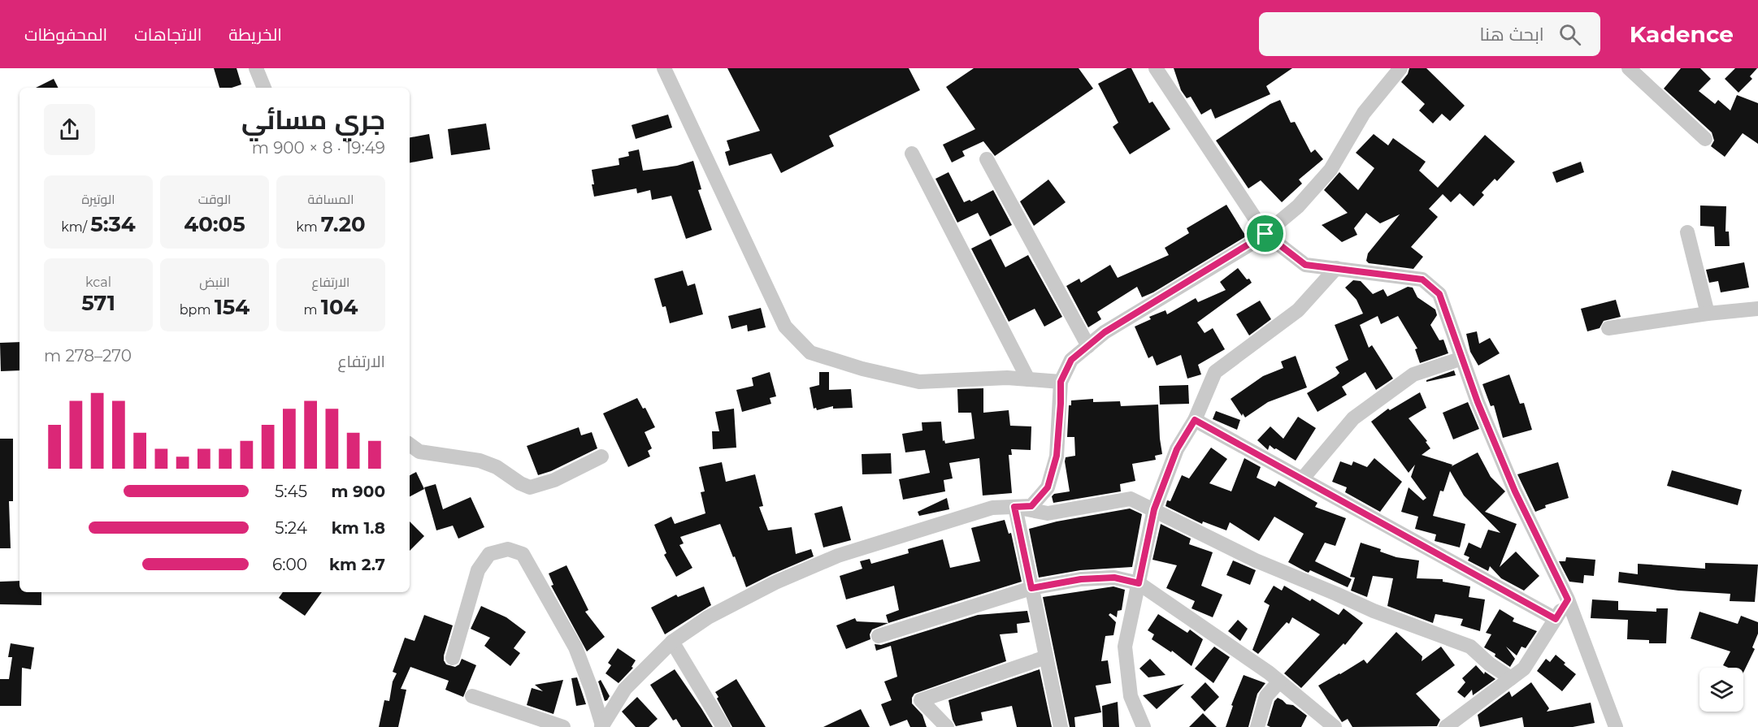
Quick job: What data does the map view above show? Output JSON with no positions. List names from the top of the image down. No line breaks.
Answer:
{"page":{"header":"Kadence","search":"ابحث هنا","nav":["الخريطة","الاتجاهات","المحفوظات"],"heading":["جري مسائي","19:49 · 8 × 900 m"],"stats":[["المسافة","7.20 km"],["الوقت","40:05"],["الوتيرة","5:34 /km"],["الارتفاع","104 m"],["النبض","154 bpm"],["kcal","571"]],"chart":["الارتفاع","270–278 m"],"list":[{"name":"900 m","note":"5:45"},{"name":"1.8 km","note":"5:24"},{"name":"2.7 km","note":"6:00"}]}}
